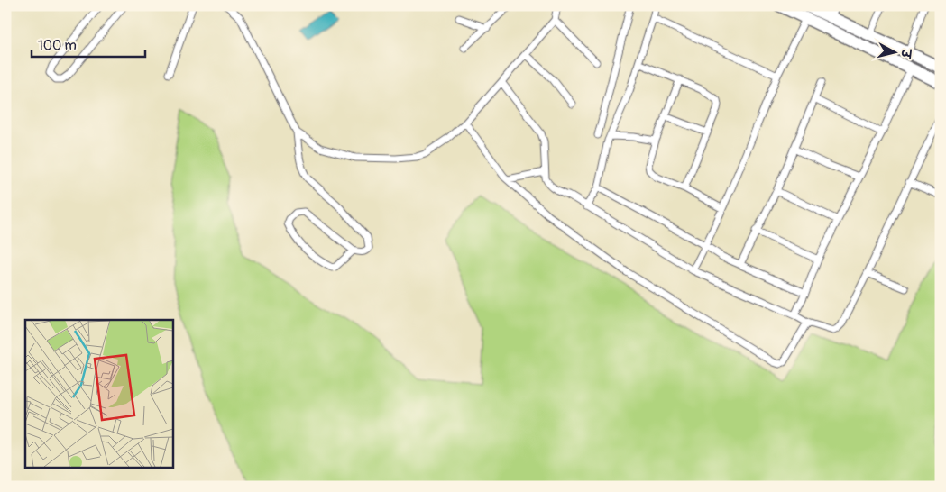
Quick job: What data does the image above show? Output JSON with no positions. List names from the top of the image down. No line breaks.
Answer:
{"scale_bar":"100 m","north":"right"}
